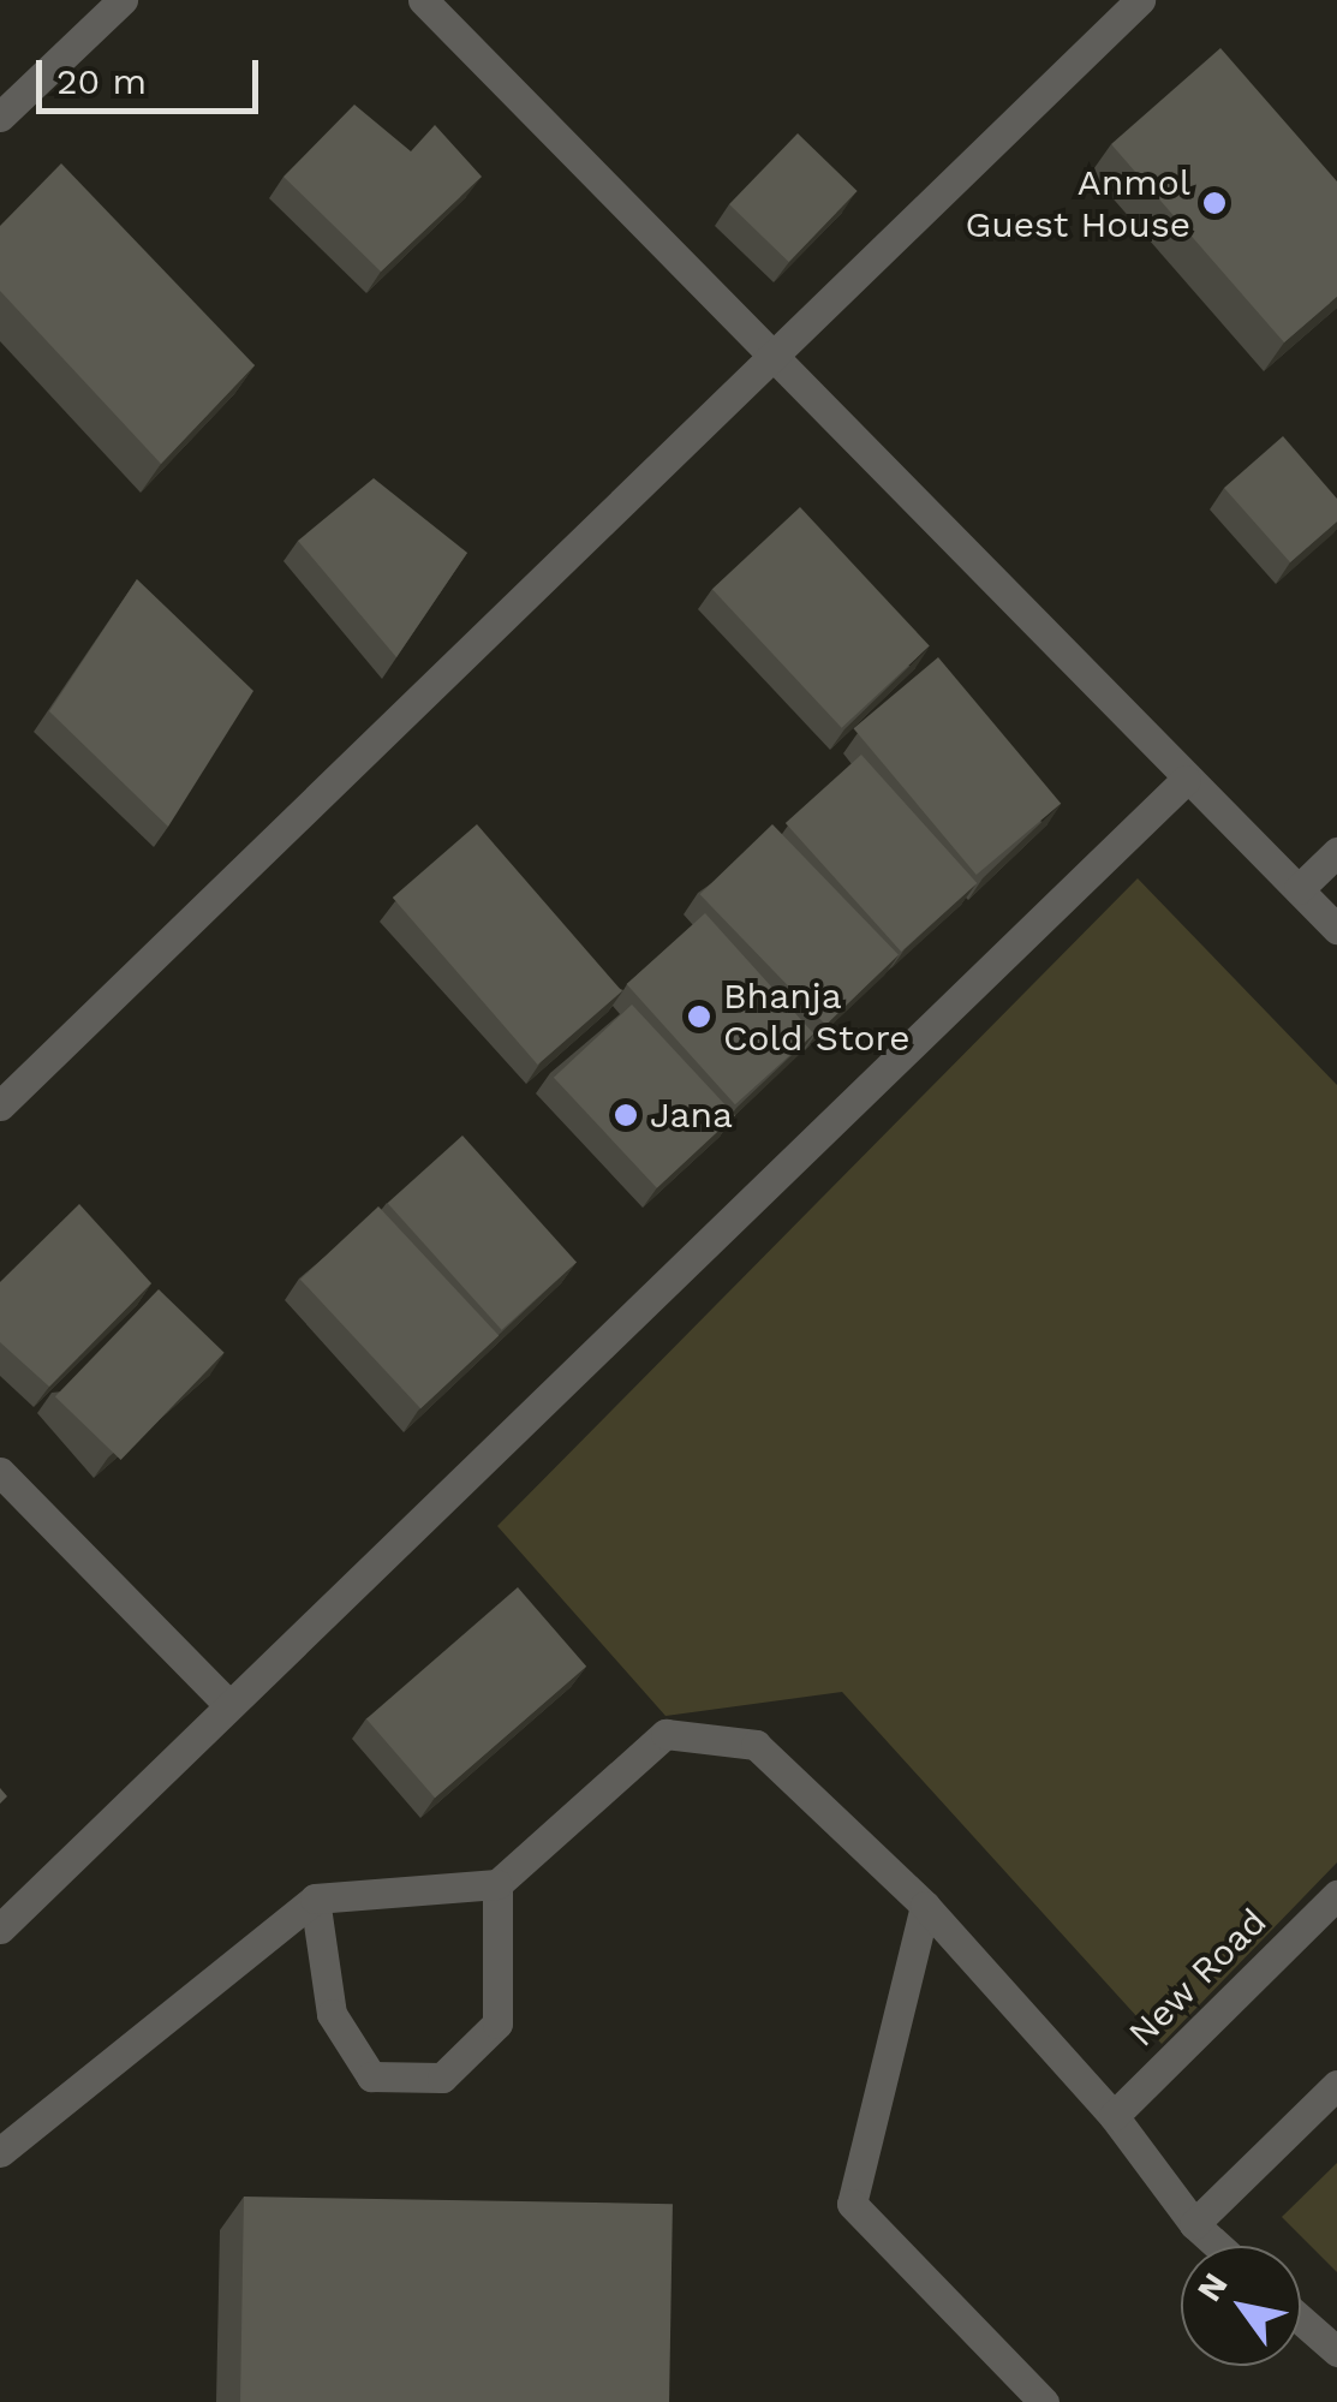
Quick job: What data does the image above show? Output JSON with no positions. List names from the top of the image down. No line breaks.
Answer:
{"streets":{"street":["New Road"]},"places":["Anmol Guest House","Bhanja Cold Store","Jana"],"scale_bar":"20 m","north":"top left"}
